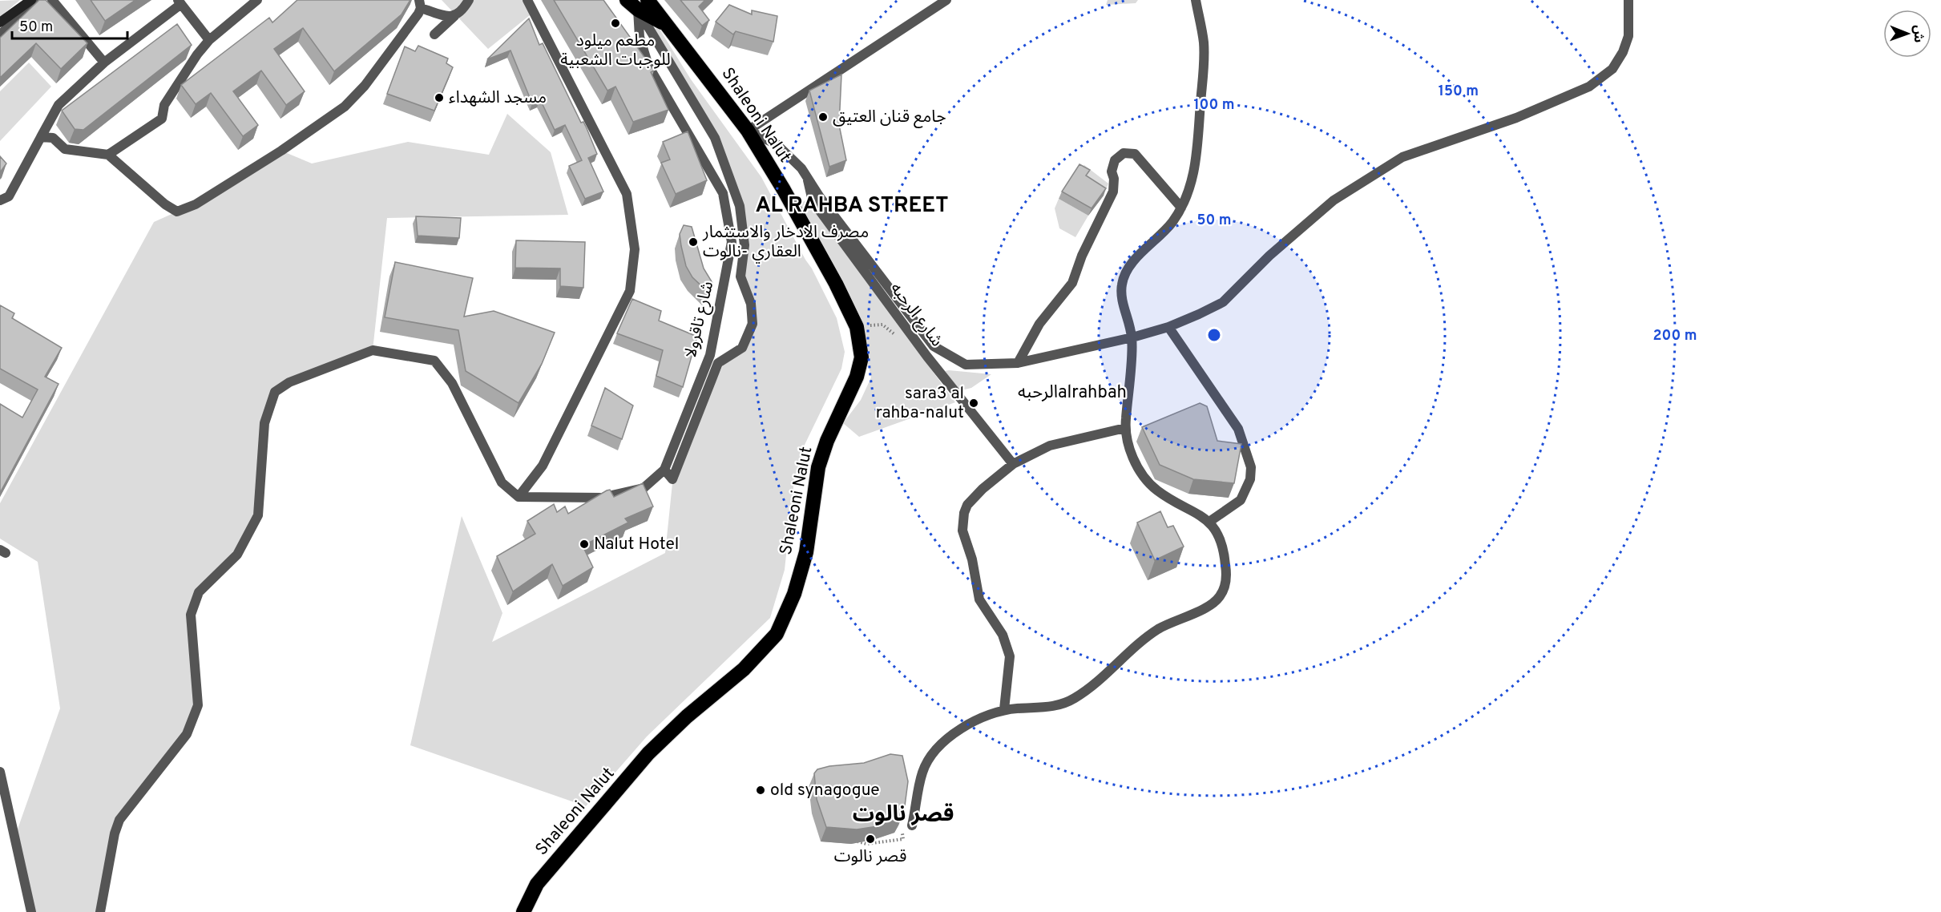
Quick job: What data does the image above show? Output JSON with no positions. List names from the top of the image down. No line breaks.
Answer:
{"streets":{"highway":["Shaleoni Nalut"],"street":["شارع الرحبه","شارع تاقرولا"]},"crossings":[["Shaleoni Nalut","شارع تاقرولا"]],"districts":["AL RAHBA STREET","الرحبهalrahbah","قصر نالوت"],"places":["مطعم ميلود للوجبات الشعبية","مسجد الشهداء","جامع قنان العتيق","مصرف الادخار والاستثمار العقاري -نالوت","sara3 al rahba-nalut","Nalut Hotel","old synagogue","قصر نالوت"],"scale_bar":"50 m","north":"right","rings":["150 m","100 m","50 m","200 m"]}
